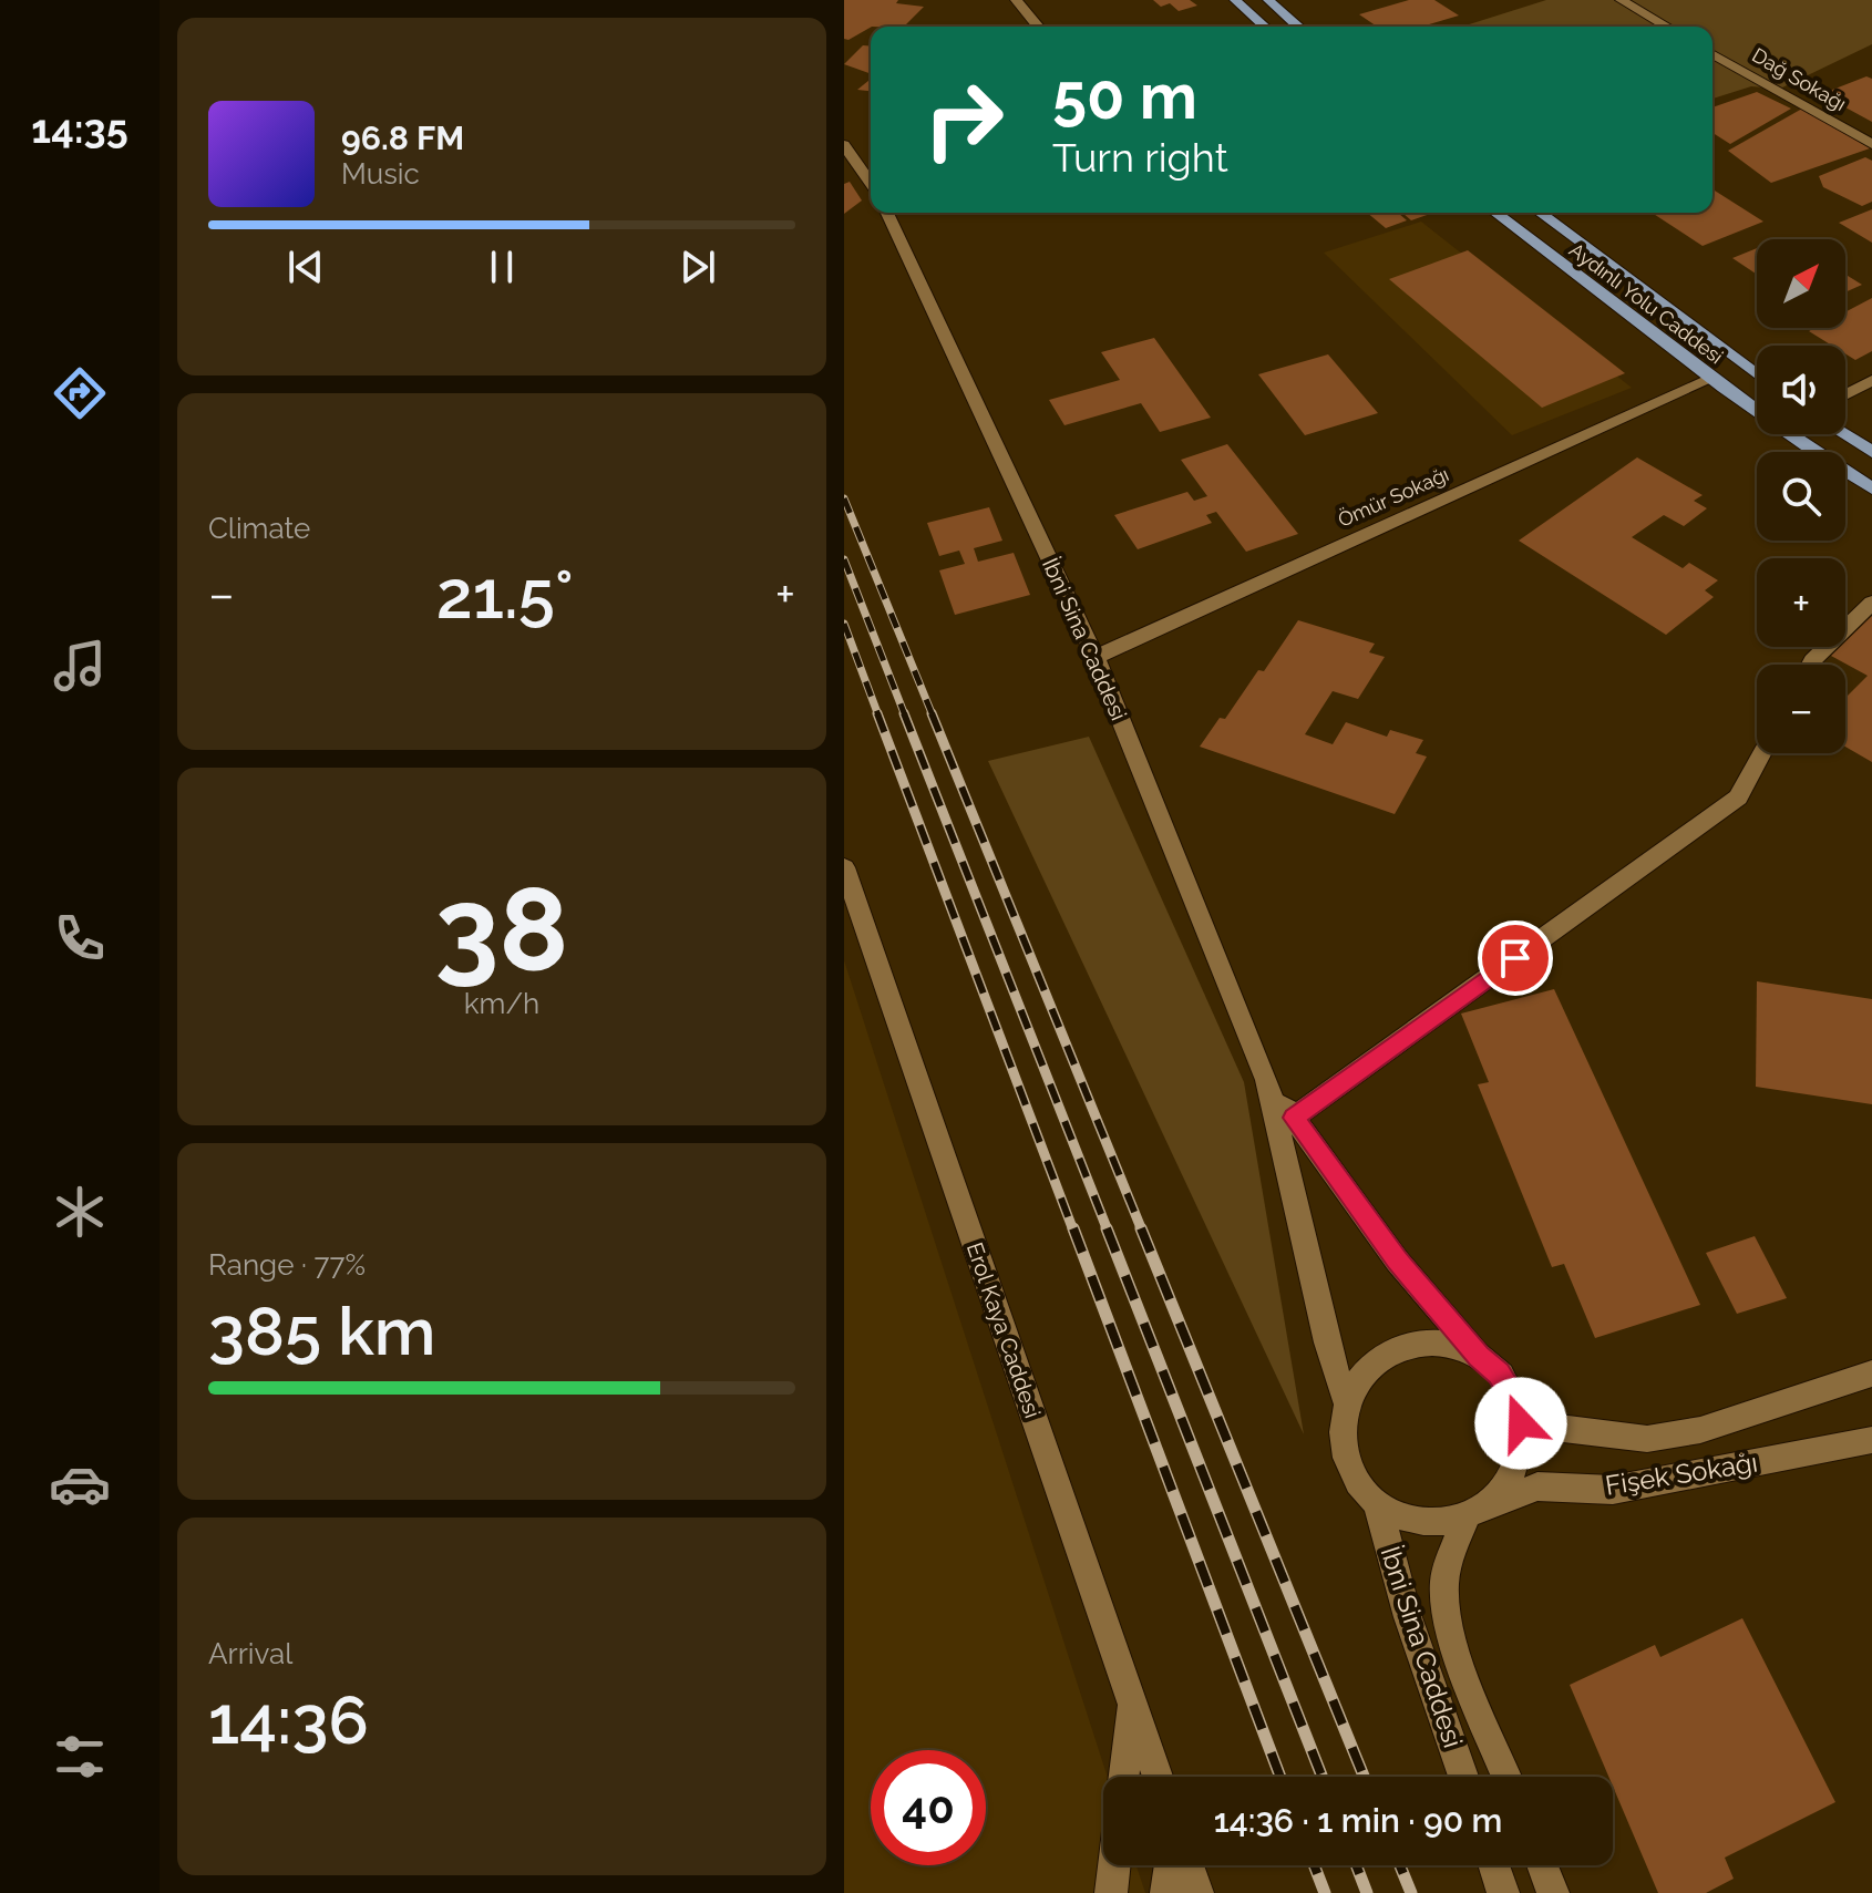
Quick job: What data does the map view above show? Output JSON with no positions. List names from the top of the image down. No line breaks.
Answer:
{"streets":{"main road":["Aydınlı Yolu Caddesi"],"street":["Dağ Sokağı","Ömür Sokağı","İbni Sina Caddesi","Erol Kaya Caddesi","Fişek Sokağı"]},"crossings":[["Aydınlı Yolu Caddesi","Ömür Sokağı"],["Ömür Sokağı","İbni Sina Caddesi"],["İbni Sina Caddesi","Fişek Sokağı"]],"north":"top right","page":{"tabs":"14:35","turn":["50 m","Turn right"],"song":["96.8 FM","Music"],"map_buttons":["+","−"],"tile":["Climate",["38","km/h"],["Range · 77%","385 km"],["Arrival","14:36"]],"heat":["−","21.5°","+"],"limit":"40","trip":"14:36 · 1 min · 90 m"}}
